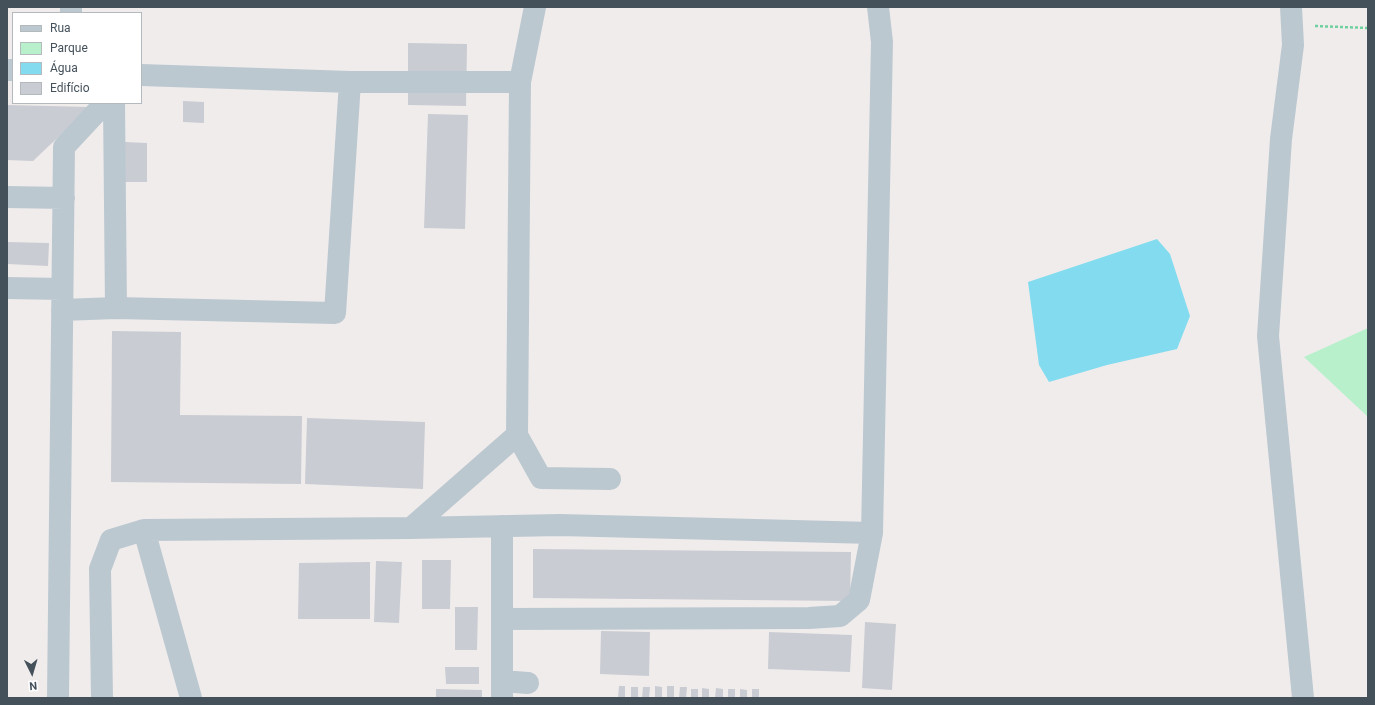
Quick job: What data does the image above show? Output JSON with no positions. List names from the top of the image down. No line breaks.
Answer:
{"legend":["Rua","Parque","Água","Edifício"],"north":"bottom"}
